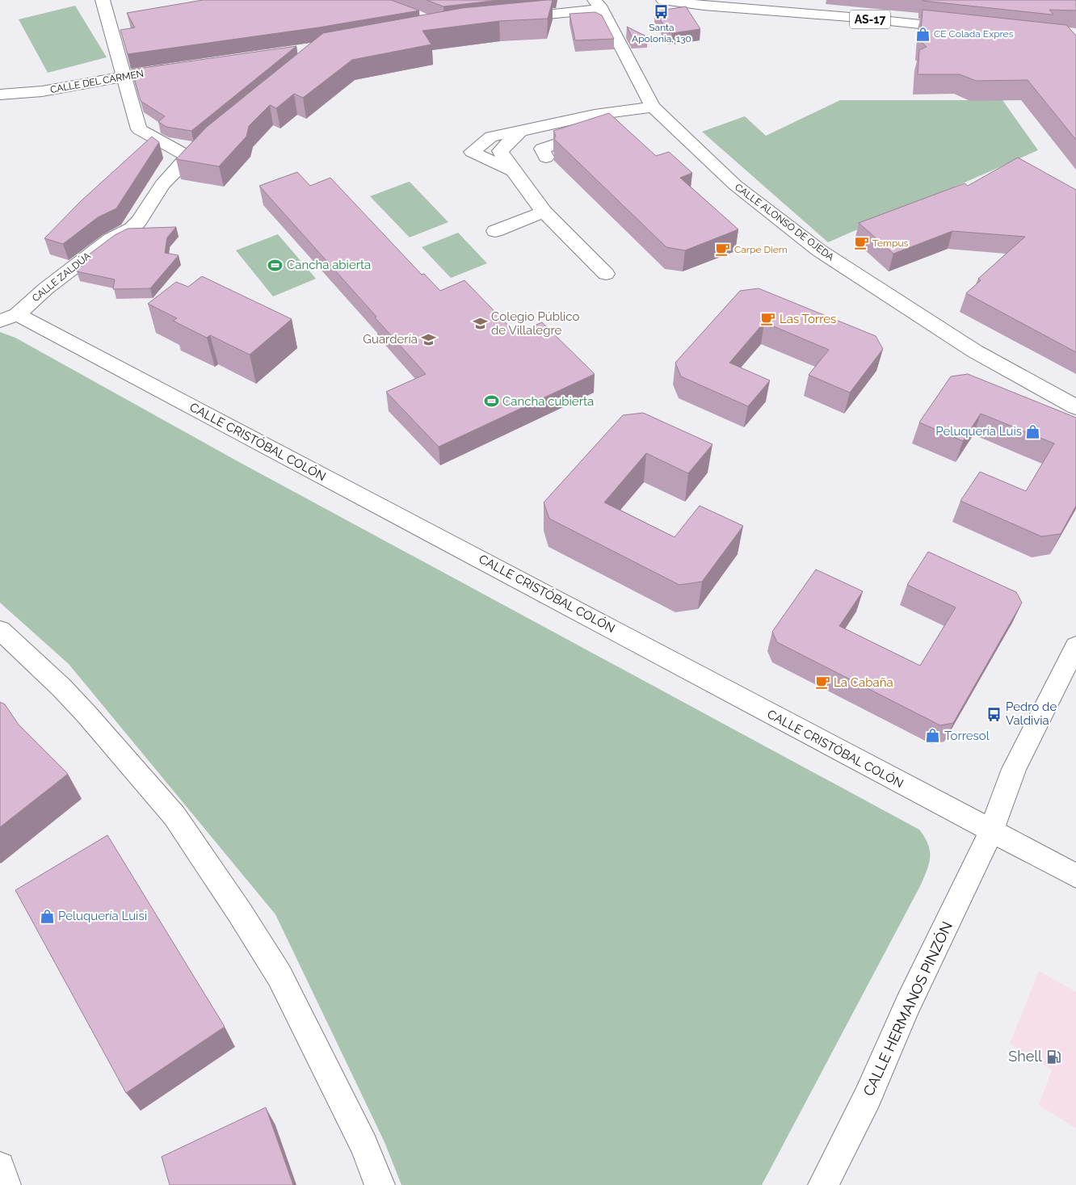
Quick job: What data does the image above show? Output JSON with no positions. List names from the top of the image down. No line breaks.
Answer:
{"streets":{"street":["AS-17","CALLE DEL CARMEN","CALLE ALONSO DE OJEDA","CALLE ZALDÚA","CALLE CRISTÓBAL COLÓN","CALLE HERMANOS PINZÓN"]},"crossings":[["CALLE ZALDÚA","CALLE CRISTÓBAL COLÓN"],["CALLE CRISTÓBAL COLÓN","CALLE HERMANOS PINZÓN"]],"places":{"bus stop":["Santa Apolonia, 130","Pedro de Valdivia"],"shop":["CE Colada Expres","Peluquería Luis","Torresol","Peluquería Luisi"],"cafe":["Tempus","Carpe Diem","Las Torres","La Cabaña"],"sports":["Cancha abierta","Cancha cubierta"],"school or university":["Colegio Público de Villalegre","Guardería"],"fuel station":["Shell"]}}
